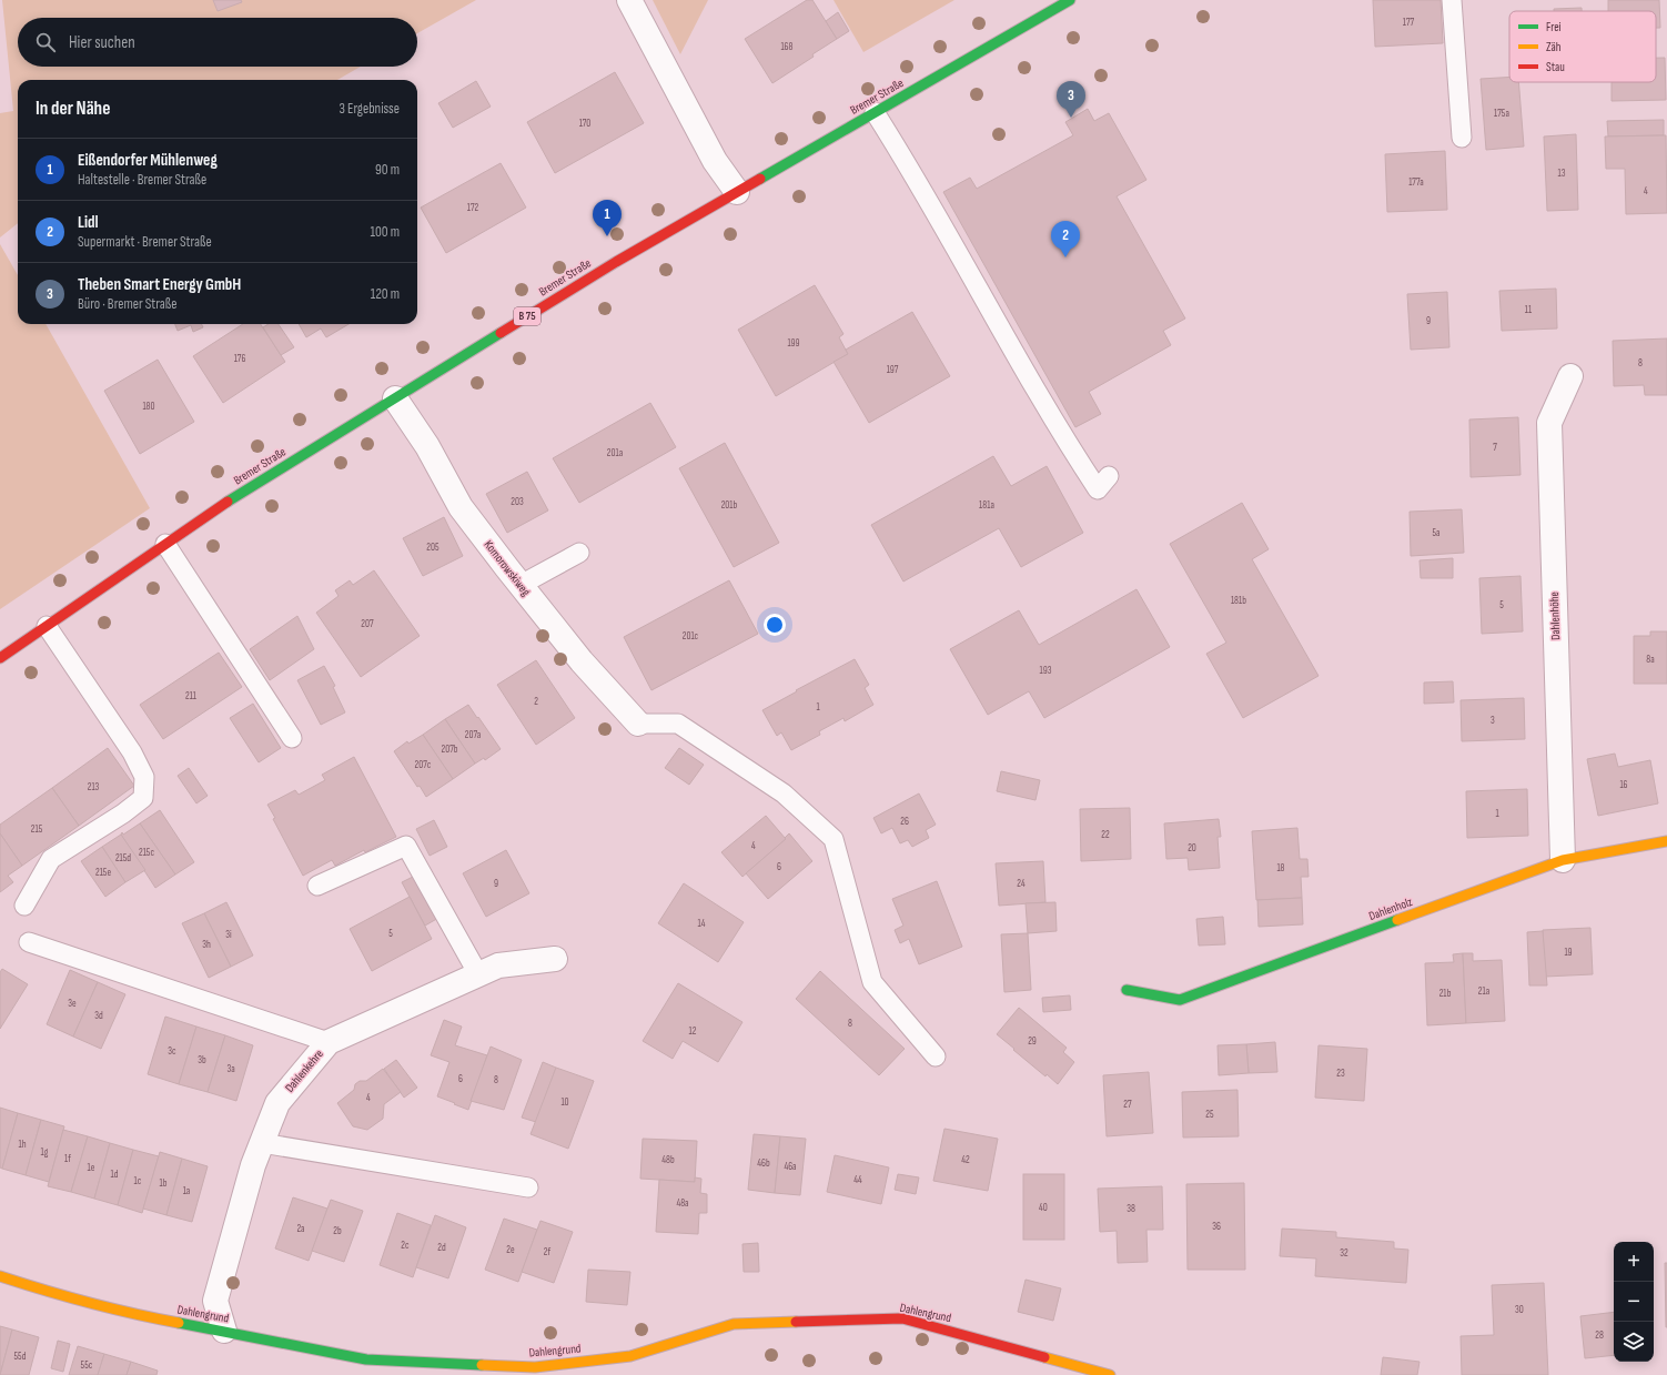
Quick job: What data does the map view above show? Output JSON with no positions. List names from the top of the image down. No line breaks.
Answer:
{"streets":{"street":["Bremer Straße","B 75","Komorowskiweg","Dahlenhöhe","Dahlenholz","Dahlenkehre","Dahlengrund"]},"crossings":[["Bremer Straße","Komorowskiweg"],["Dahlenhöhe","Dahlenholz"],["Dahlenkehre","Dahlengrund"]],"house_numbers":["177","168","175a","170","13","177a","4","172","11","9","199","176","8","197","180","7","201a","203","201b","181a","5a","205","181b","5","207","201c","8a","193","211","2","1","3","207a","207b","207c","16","213","1","26","215","22","4","20","215c","215d","6","18","215e","9","24","14","5","3i","3h","19","21a","21b","3e","3d","8","12","29","3c","3b","3a","23","6","8","4","10","27","25","1h","1g","1f","48b","42","46b","46a","1e","1d","44","1c","1b","1a","48a","40","38","36","2a","2b","2c","2d","2e","2f","32","30","28","55d","55c"],"legend":["Frei","Zäh","Stau"],"page":{"search":"Hier suchen","heading":["In der Nähe","3 Ergebnisse"],"pins":["3","1","2"],"list":[{"mark":"1","name":"Eißendorfer Mühlenweg","note":"Haltestelle · Bremer Straße","value":"90 m"},{"mark":"2","name":"Lidl","note":"Supermarkt · Bremer Straße","value":"100 m"},{"mark":"3","name":"Theben Smart Energy GmbH","note":"Büro · Bremer Straße","value":"120 m"}],"map_buttons":["+","−"]}}
